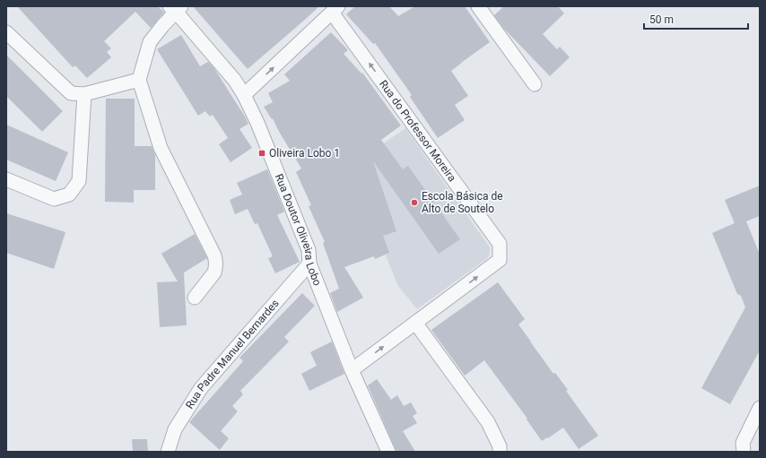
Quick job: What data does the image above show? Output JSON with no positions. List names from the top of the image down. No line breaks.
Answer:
{"streets":{"street":["Rua do Professor Moreira","Rua Doutor Oliveira Lobo","Rua Padre Manuel Bernardes"]},"crossings":[["Rua do Professor Moreira","Rua Doutor Oliveira Lobo"],["Rua Doutor Oliveira Lobo","Rua Padre Manuel Bernardes"]],"places":{"transit":["Oliveira Lobo 1"],"other":["Escola Básica de Alto de Soutelo"]},"scale_bar":"50 m"}
